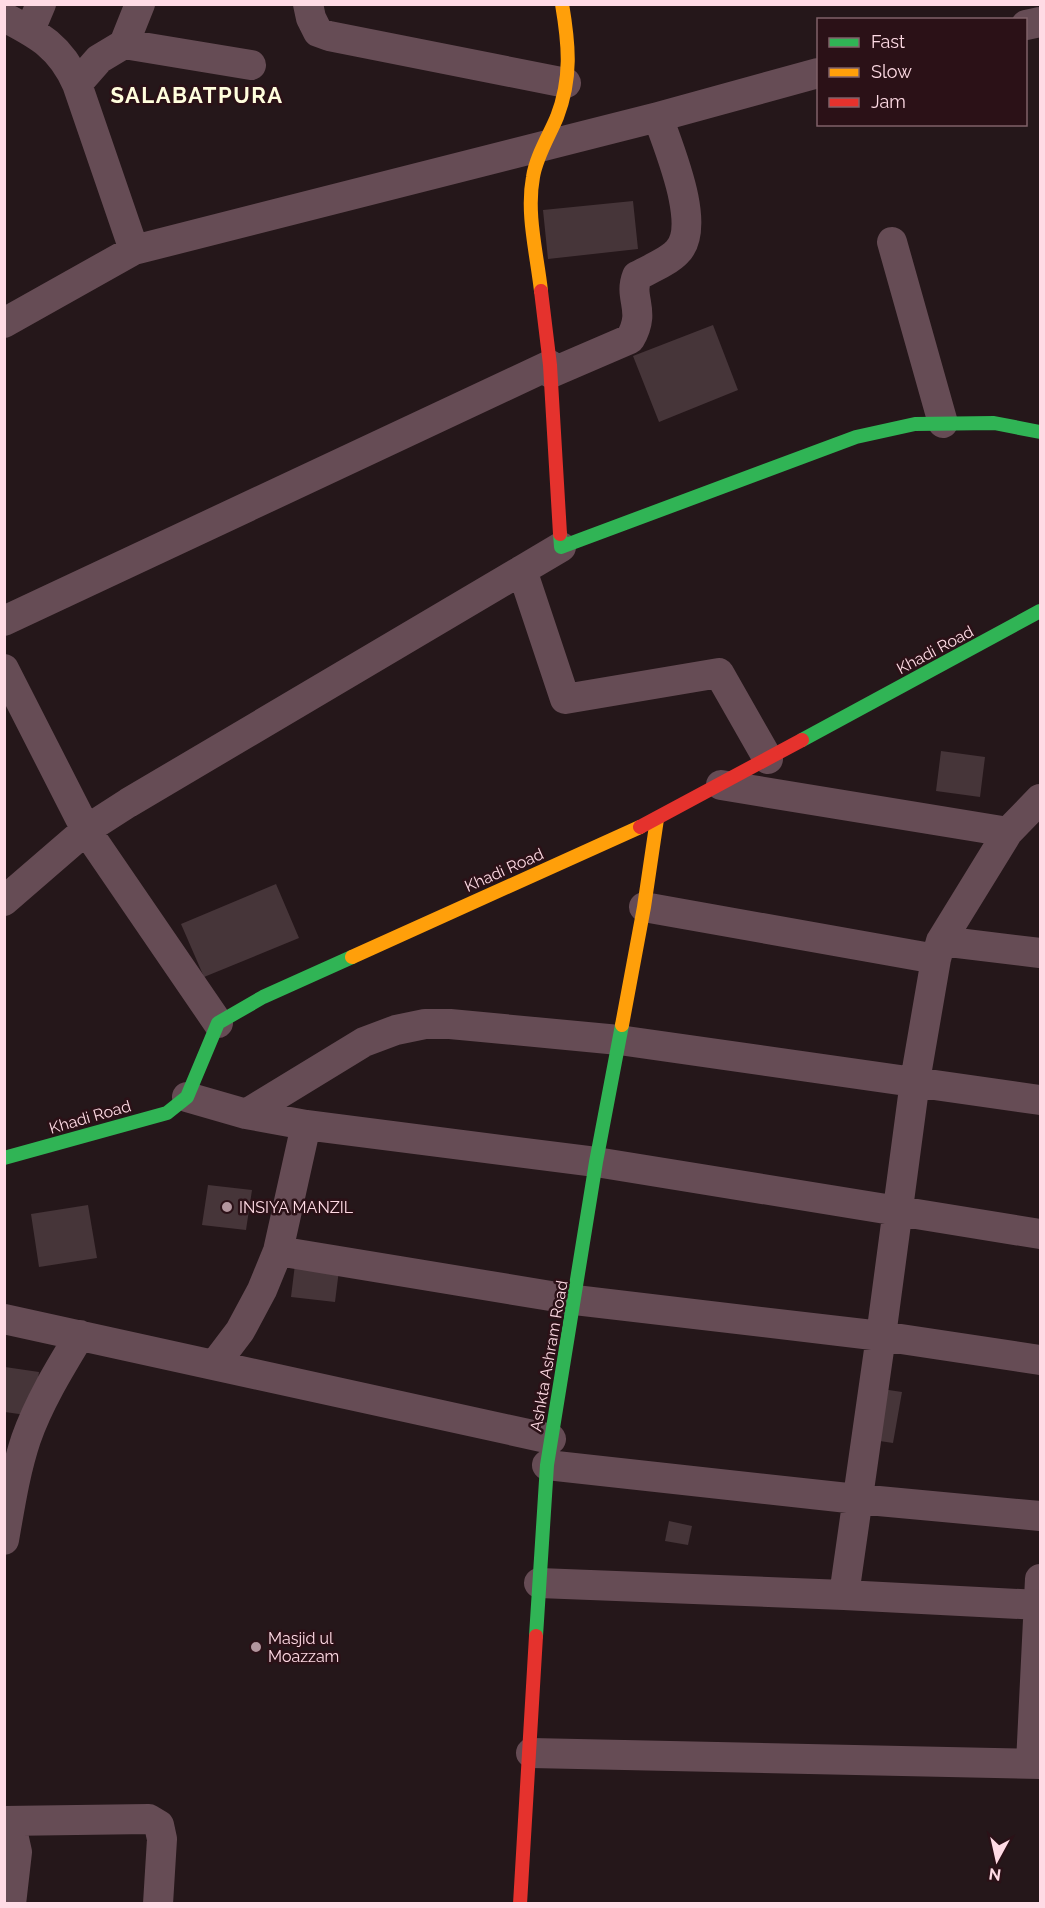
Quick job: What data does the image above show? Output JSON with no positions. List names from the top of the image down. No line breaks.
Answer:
{"streets":{"street":["Khadi Road","Ashkta Ashram Road"]},"crossings":[["Khadi Road","Ashkta Ashram Road"]],"districts":["SALABATPURA"],"places":["INSIYA MANZIL","Masjid ul Moazzam"],"legend":["Fast","Slow","Jam"],"north":"bottom"}
